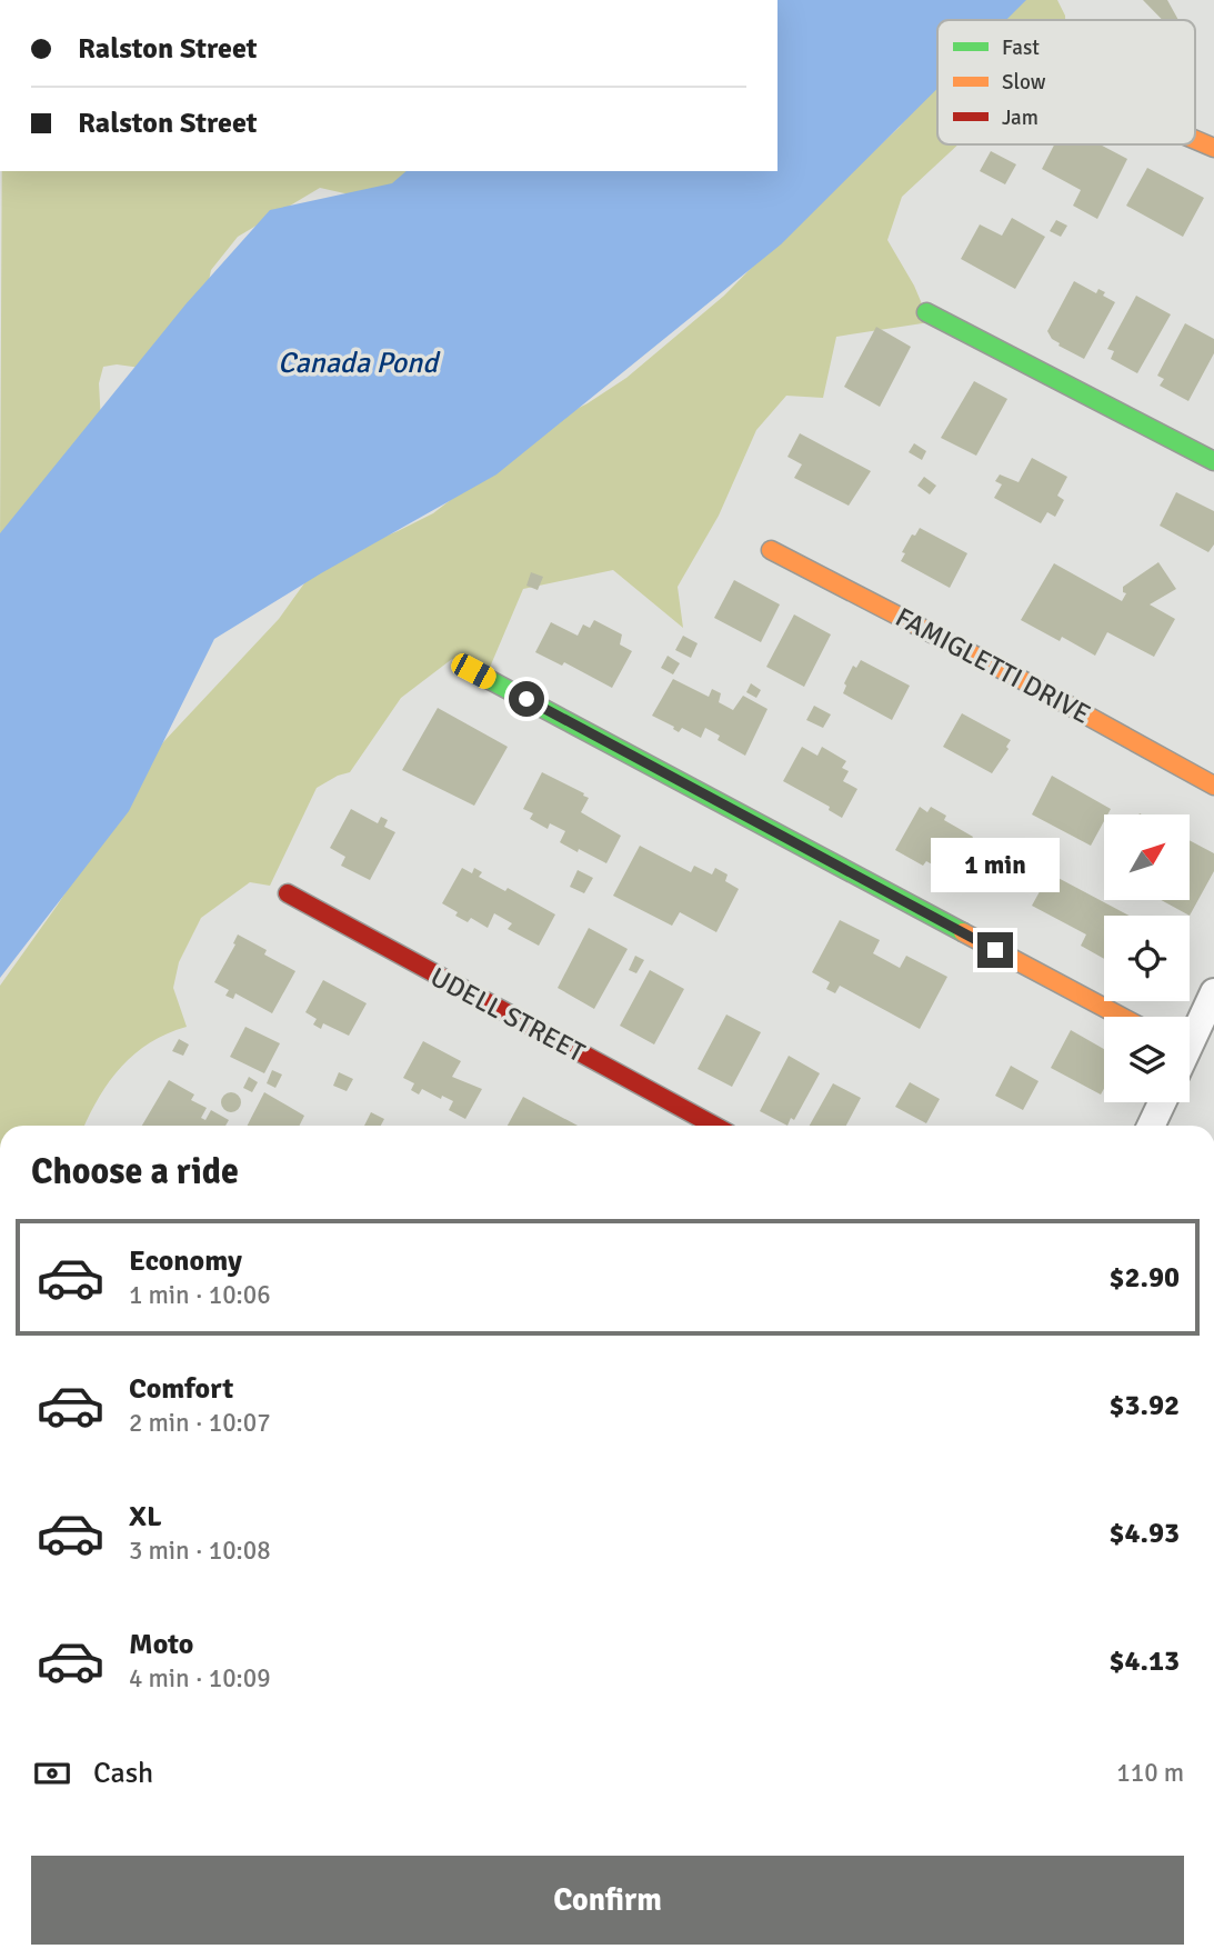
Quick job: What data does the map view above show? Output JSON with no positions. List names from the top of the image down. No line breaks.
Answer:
{"streets":{"street":["FAMIGLETTI DRIVE","UDELL STREET"]},"water":["Canada Pond"],"legend":["Fast","Slow","Jam"],"north":"top right","page":{"banner":["Ralston Street","Ralston Street"],"bubble":"1 min","heading":"Choose a ride","list":[{"name":"Economy","note":"1 min · 10:06","value":"$2.90"},{"name":"Comfort","note":"2 min · 10:07","value":"$3.92"},{"name":"XL","note":"3 min · 10:08","value":"$4.93"},{"name":"Moto","note":"4 min · 10:09","value":"$4.13"}],"pay":["Cash","110 m"],"buttons":"Confirm"}}
